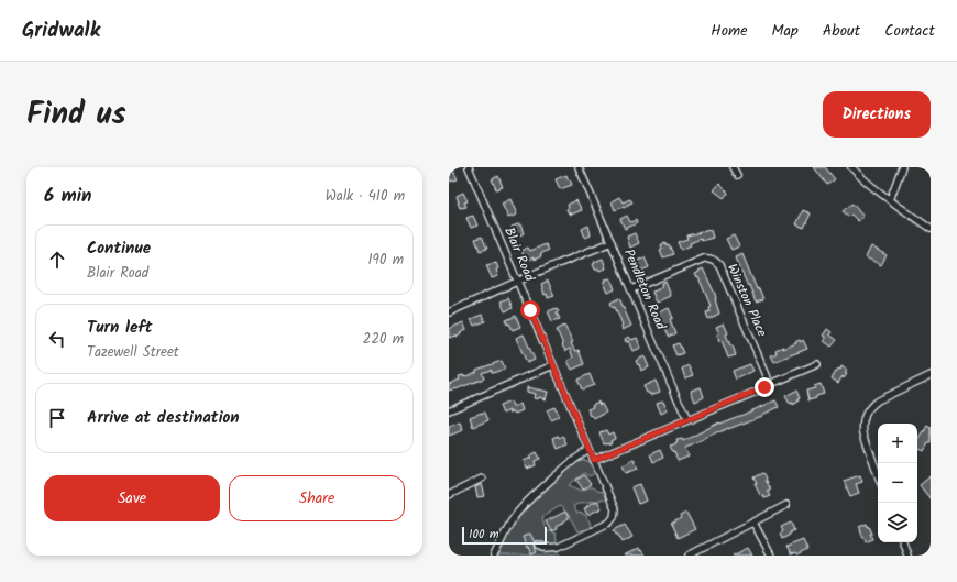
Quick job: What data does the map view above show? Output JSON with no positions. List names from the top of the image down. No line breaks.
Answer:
{"streets":{"street":["Blair Road","Pendleton Road","Winston Place"]},"crossings":[["Pendleton Road","Winston Place"]],"scale_bar":"100 m","page":{"header":"Gridwalk","nav":["Home","Map","About","Contact"],"title":"Find us","buttons":["Directions",["Save","Share"]],"heading":["6 min","Walk · 410 m"],"list":[["Continue","Blair Road","190 m"],["Turn left","Tazewell Street","220 m"],"Arrive at destination"],"map_buttons":["+","−"],"scale":"100 m"}}
